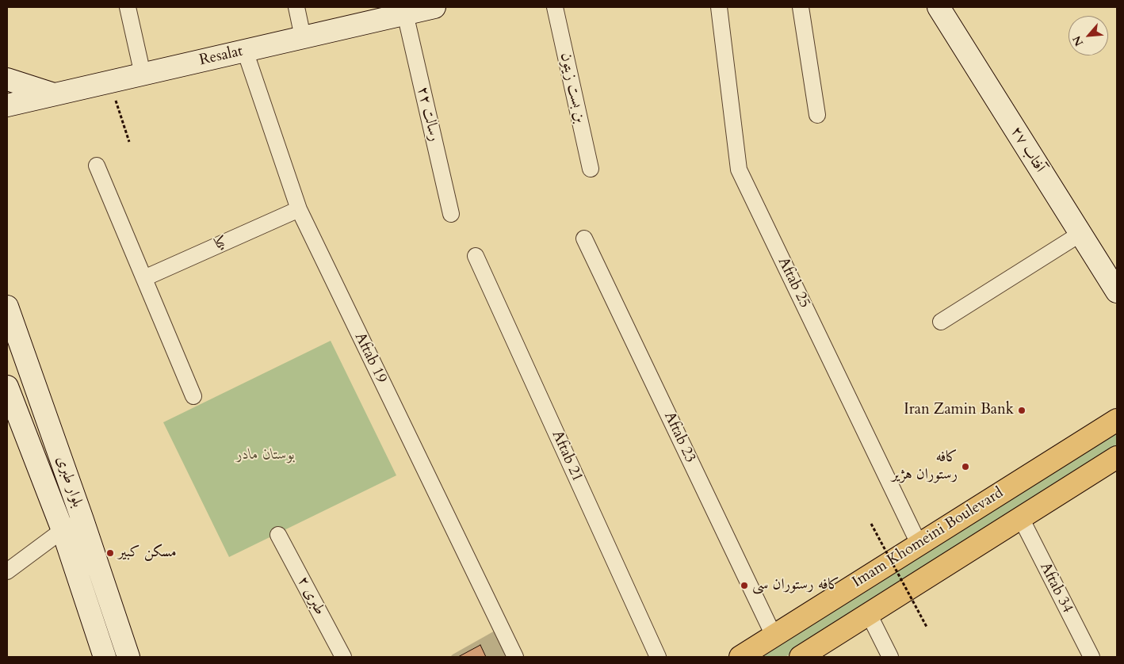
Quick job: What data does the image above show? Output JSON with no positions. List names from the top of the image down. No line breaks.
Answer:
{"streets":{"main road":["Resalat","آفتاب ۲۷","بلوار طبری","Imam Khomeini Boulevard"],"street":["بن بست زیتون","رسالت ۲۲","کیا","Aftab 25","Aftab 19","Aftab 23","Aftab 21","Aftab 34","طبری ۲"]},"crossings":[["Resalat","رسالت ۲۲"],["Resalat","Aftab 19"],["کیا","Aftab 19"],["Aftab 25","Imam Khomeini Boulevard"],["Aftab 23","Imam Khomeini Boulevard"]],"parks":["بوستان مادر"],"places":["Iran Zamin Bank","کافه رستوران هژیر","مسکن کبیر","کافه رستوران سی"],"north":"bottom left"}
